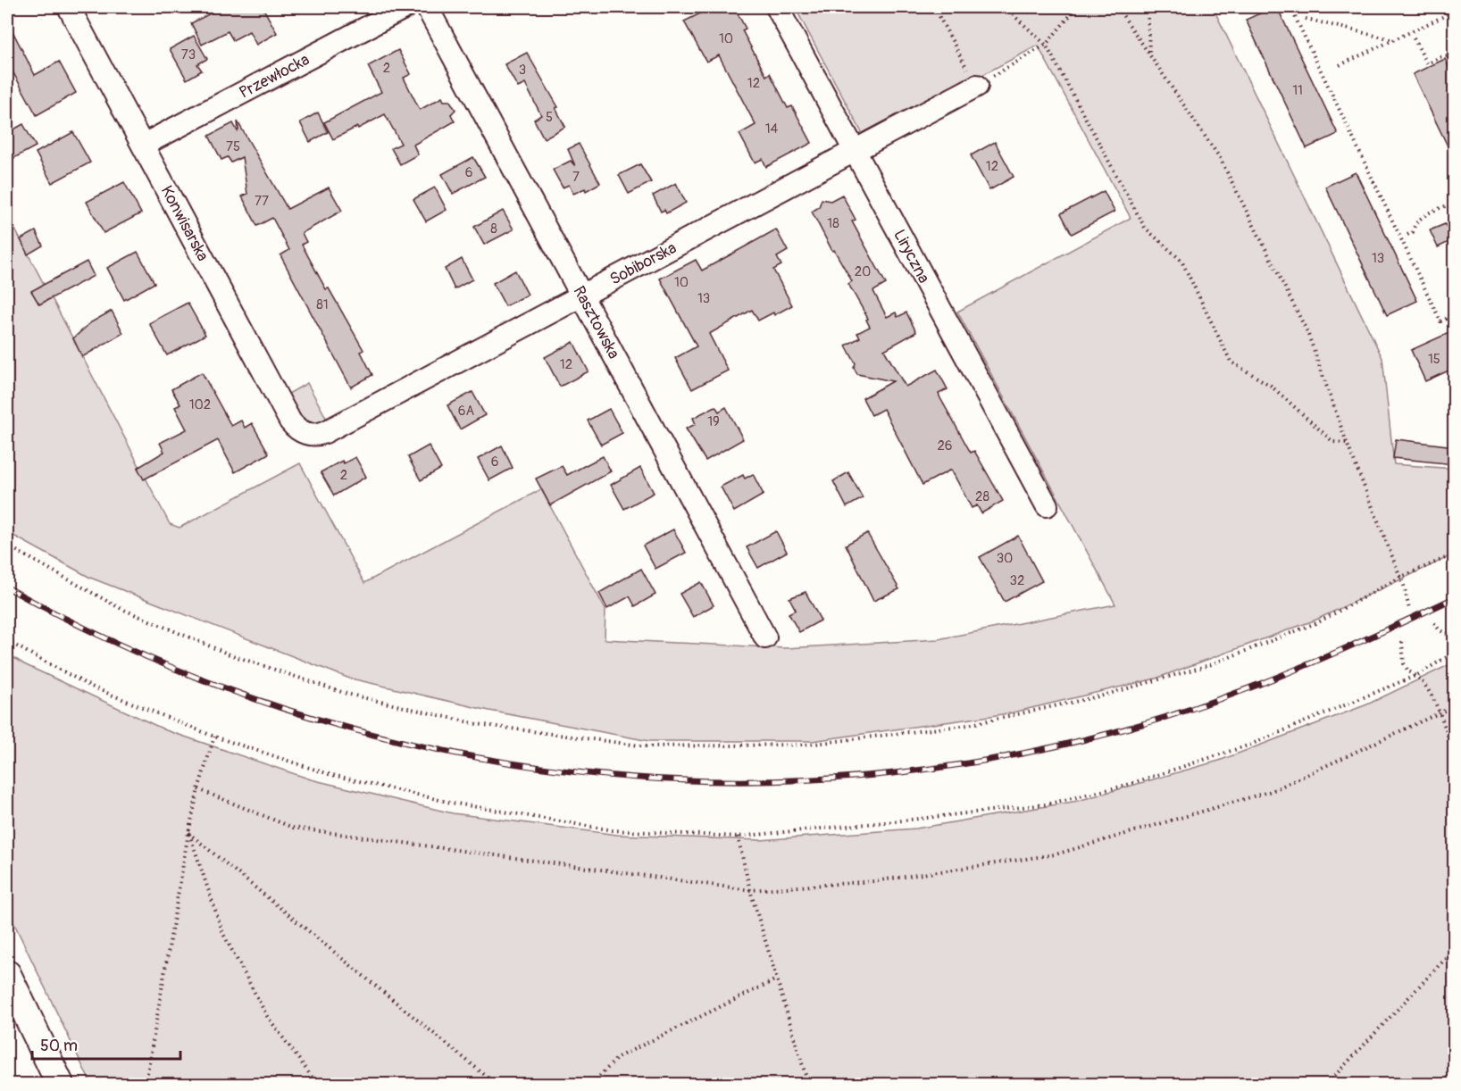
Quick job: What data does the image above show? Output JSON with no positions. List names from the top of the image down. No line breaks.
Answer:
{"streets":{"street":["Przewłocka","Konwisarska","Liryczna","Sobiborska","Rasztowska"]},"crossings":[["Przewłocka","Konwisarska"],["Konwisarska","Sobiborska"],["Liryczna","Sobiborska"],["Sobiborska","Rasztowska"]],"house_numbers":["10","73","2","3","12","11","5","14","75","12","6","7","77","18","8","13","20","10","13","81","15","12","102","6A","19","26","6","2","28","30","32"],"scale_bar":"50 m"}
